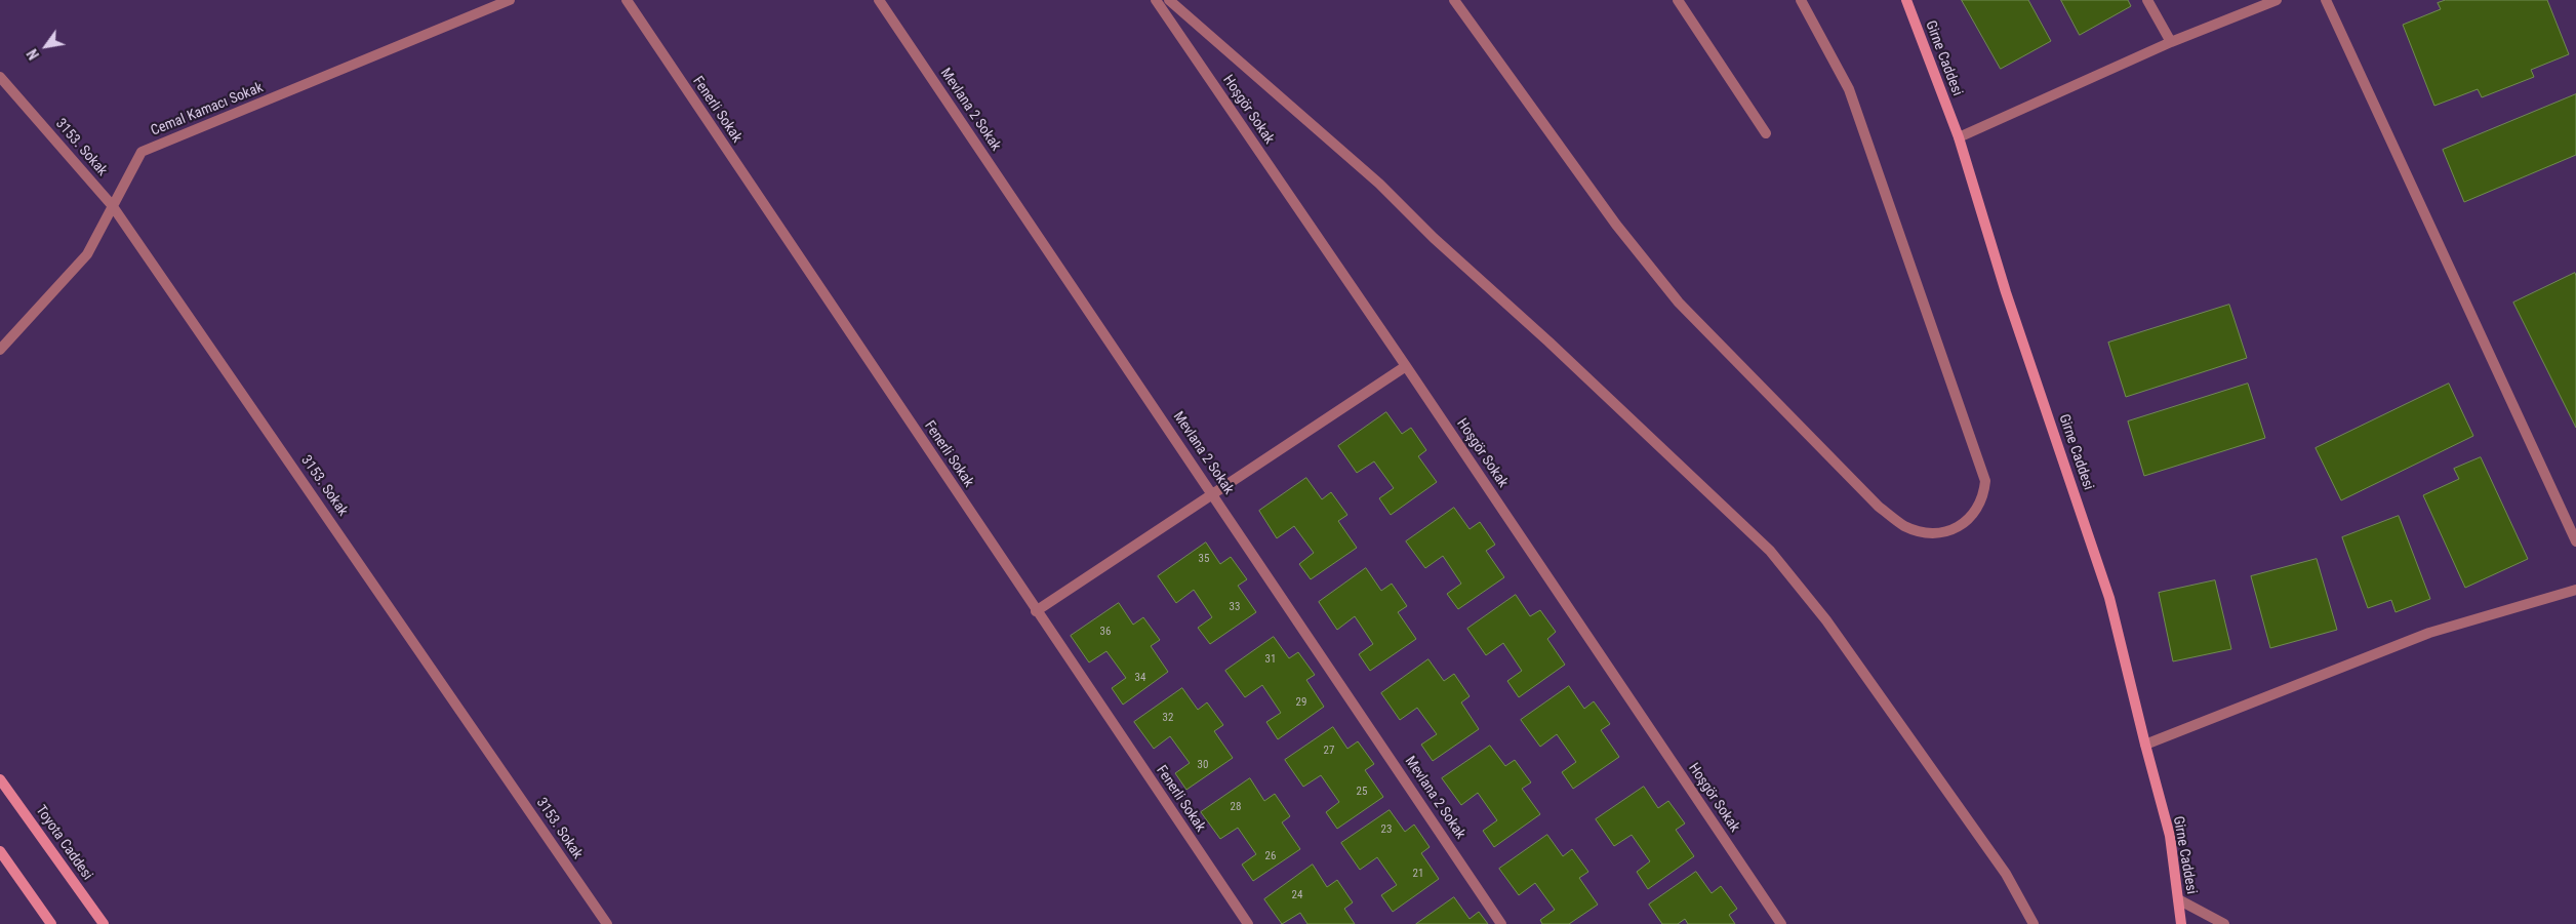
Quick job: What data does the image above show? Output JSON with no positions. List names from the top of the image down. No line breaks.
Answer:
{"streets":{"street":["Girne Caddesi","Cemal Kamacı Sokak","Fenerli Sokak","Mevlana 2 Sokak","Hoşgör Sokak","3153. Sokak","Toyota Caddesi"]},"crossings":[["Cemal Kamacı Sokak","3153. Sokak"]],"house_numbers":["35","33","36","31","34","29","32","27","30","25","28","23","26","21","24"],"north":"bottom left"}
